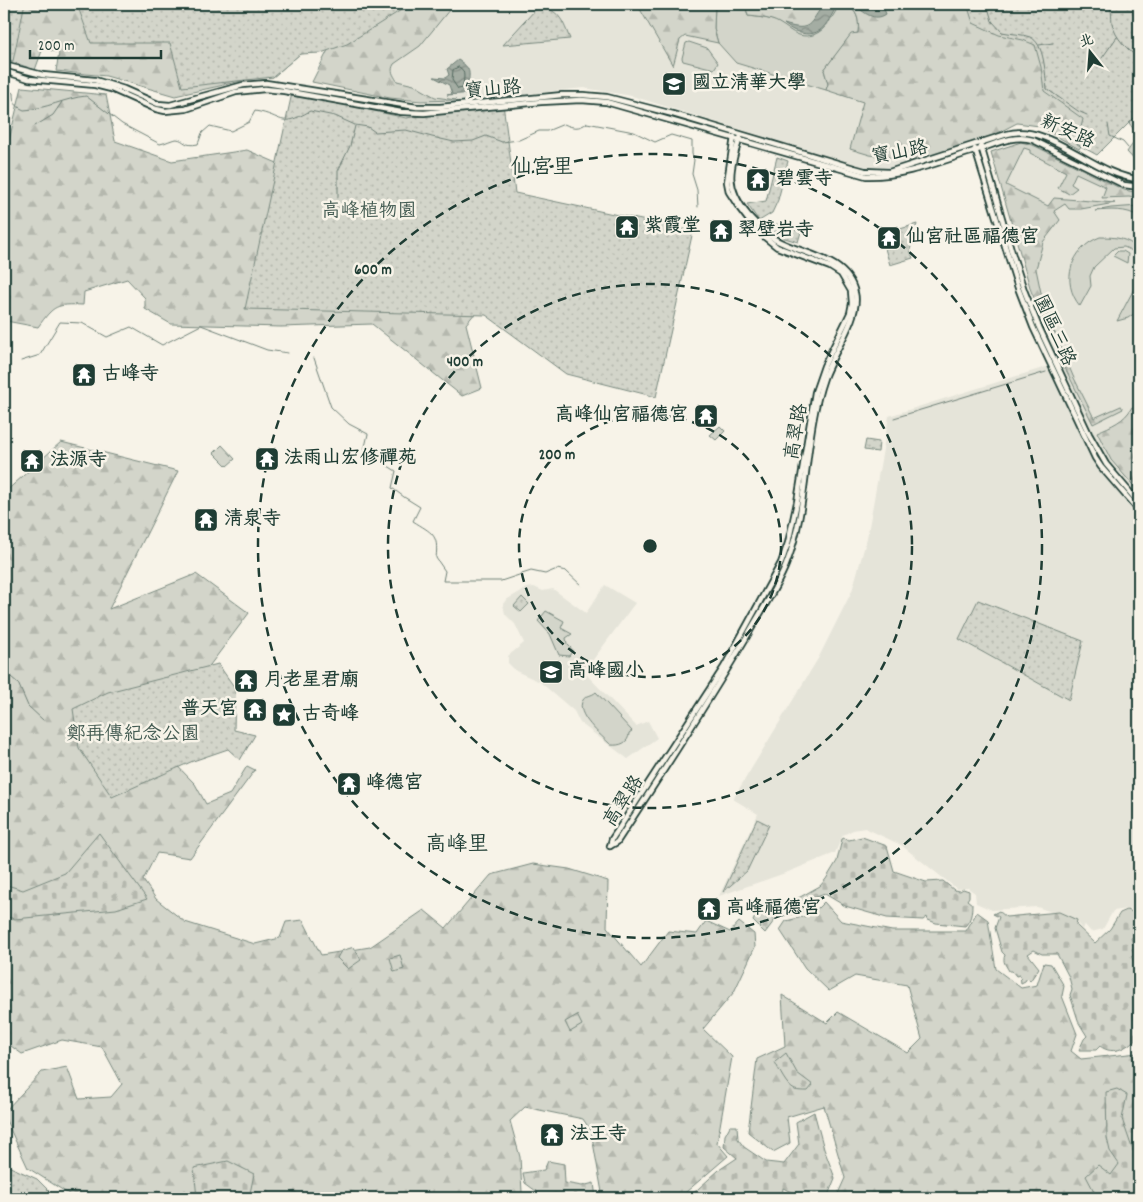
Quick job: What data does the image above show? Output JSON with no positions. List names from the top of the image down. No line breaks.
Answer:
{"streets":{"street":["寶山路","新安路","園區三路","高翠路"]},"crossings":[["寶山路","新安路"],["寶山路","園區三路"],["寶山路","高翠路"],["新安路","園區三路"]],"districts":["仙宫里","高峰里"],"parks":["高峰植物園","鄭再傳紀念公園"],"places":{"school or university":["國立清華大學","高峰國小"],"temple":["碧雲寺","紫霞堂","翠壁岩寺","仙宮社區福德宮","古峰寺","高峰仙宮福德宮","法雨山宏修禪苑","法源寺","清泉寺","月老星君廟","普天宮","峰德宮","高峰福德宮","法王寺"],"place":["古奇峰"]},"scale_bar":"200 m","north":"top","rings":["600 m","400 m","200 m"]}
